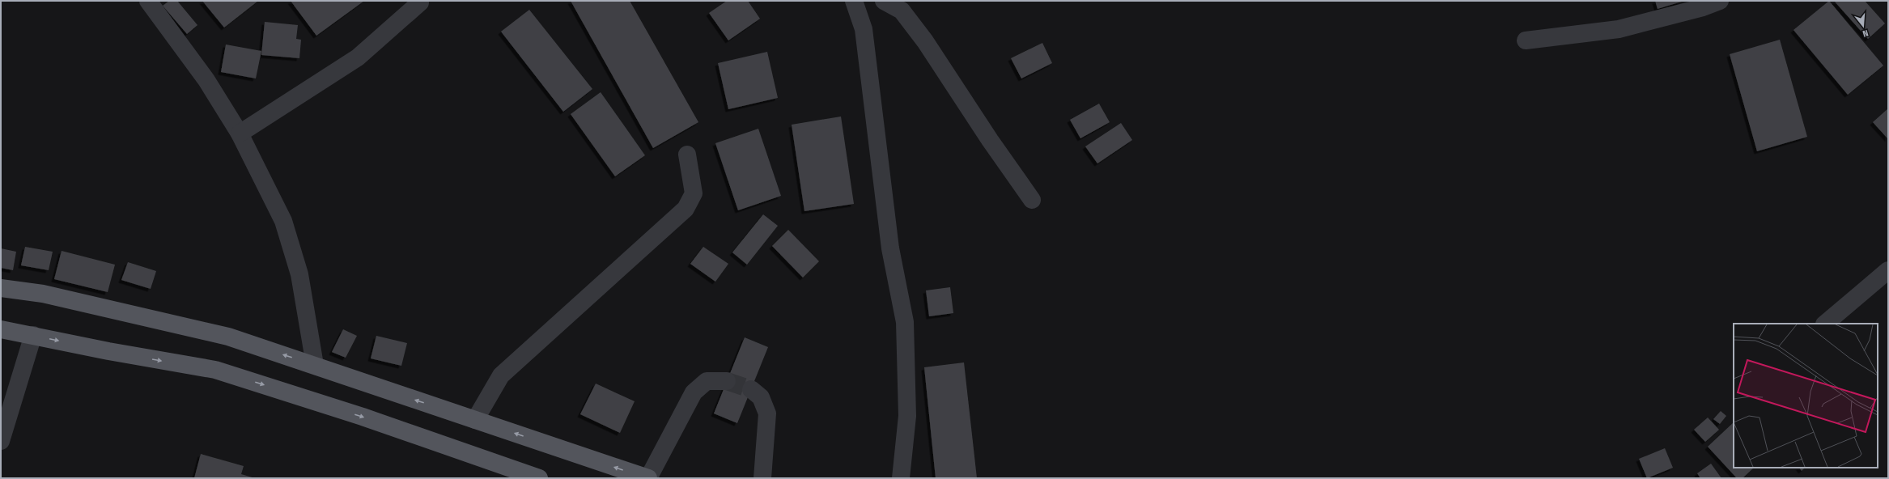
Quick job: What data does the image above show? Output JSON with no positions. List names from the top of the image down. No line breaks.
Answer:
{"north":"bottom"}
